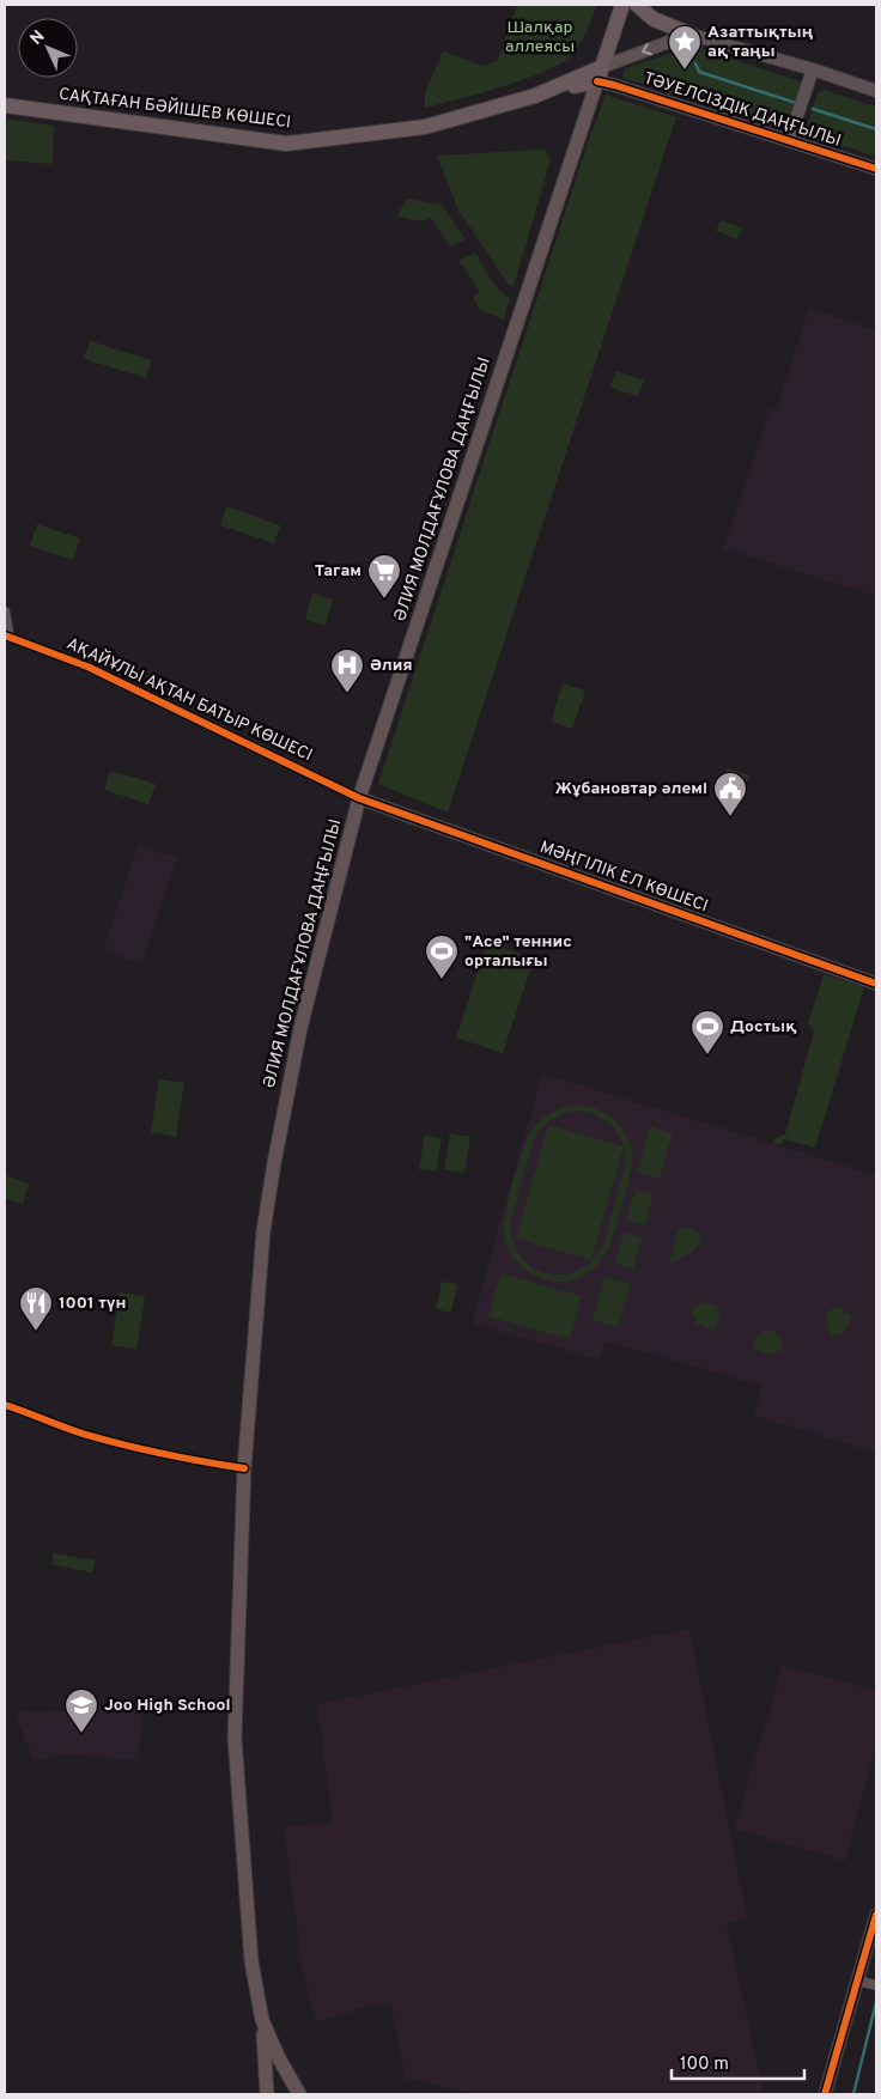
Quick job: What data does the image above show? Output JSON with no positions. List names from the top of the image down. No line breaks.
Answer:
{"streets":{"main road":["САҚТАҒАН БӘЙІШЕВ КӨШЕСІ","ӘЛИЯ МОЛДАҒҰЛОВА ДАҢҒЫЛЫ"],"street":["ТӘУЕЛСІЗДІК ДАҢҒЫЛЫ","АҚАЙҰЛЫ АҚТАН БАТЫР КӨШЕСІ","МӘҢГІЛІК ЕЛ КӨШЕСІ"]},"crossings":[["САҚТАҒАН БӘЙІШЕВ КӨШЕСІ","ТӘУЕЛСІЗДІК ДАҢҒЫЛЫ"],["САҚТАҒАН БӘЙІШЕВ КӨШЕСІ","ӘЛИЯ МОЛДАҒҰЛОВА ДАҢҒЫЛЫ"],["ТӘУЕЛСІЗДІК ДАҢҒЫЛЫ","ӘЛИЯ МОЛДАҒҰЛОВА ДАҢҒЫЛЫ"],["ӘЛИЯ МОЛДАҒҰЛОВА ДАҢҒЫЛЫ","АҚАЙҰЛЫ АҚТАН БАТЫР КӨШЕСІ"],["ӘЛИЯ МОЛДАҒҰЛОВА ДАҢҒЫЛЫ","МӘҢГІЛІК ЕЛ КӨШЕСІ"],["АҚАЙҰЛЫ АҚТАН БАТЫР КӨШЕСІ","МӘҢГІЛІК ЕЛ КӨШЕСІ"]],"parks":["Шалқар аллеясы"],"places":{"place":["Азаттықтың ақ таңы"],"supermarket":["Тагам"],"hospital":["Әлия"],"public building":["Жұбановтар әлемі"],"sports":["\"Ace\" теннис орталығы","Достық"],"restaurant":["1001 түн"],"school or university":["Joo High School"]},"scale_bar":"100 m","north":"top left"}
